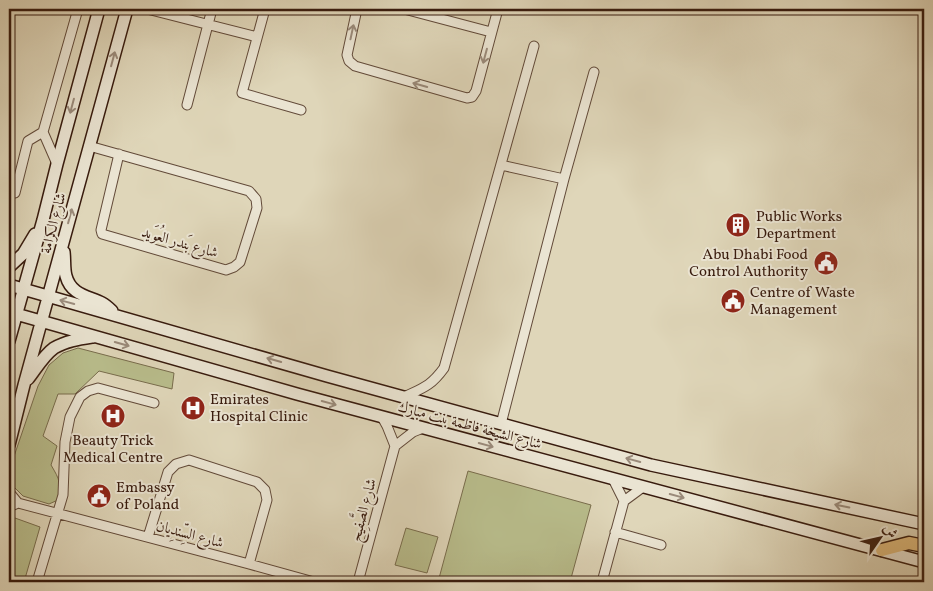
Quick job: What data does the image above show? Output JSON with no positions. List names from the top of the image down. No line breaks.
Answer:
{"streets":{"main road":["شارع الكرامة","شارع الشيخة فاطمة بنت مبارك"],"street":["شارع بَندر العُوَيد","شارع الصَّفِيح","شارع السِّندِيان"]},"crossings":[["شارع الكرامة","شارع بَندر العُوَيد"],["شارع الكرامة","شارع الشيخة فاطمة بنت مبارك"]],"places":{"building":["Public Works Department"],"public building":["Abu Dhabi Food Control Authority","Centre of Waste Management","Embassy of Poland"],"hospital":["Emirates Hospital Clinic","Beauty Trick Medical Centre"]},"north":"top right"}
